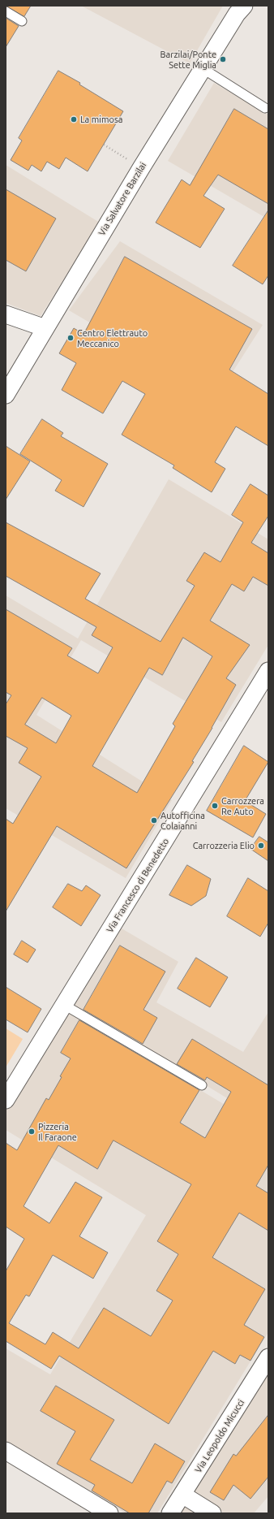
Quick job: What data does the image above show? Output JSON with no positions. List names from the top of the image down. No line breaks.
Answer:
{"streets":{"street":["Via Salvatore Barzilai","Via Francesco di Benedetto","Via Leopoldo Micucci"]},"places":["Barzilai/Ponte Sette Miglia","La mimosa","Centro Elettrauto Meccanico","Carrozzera Re Auto","Autofficina Colaianni","Carrozzeria Elio","Pizzeria Il Faraone"]}
